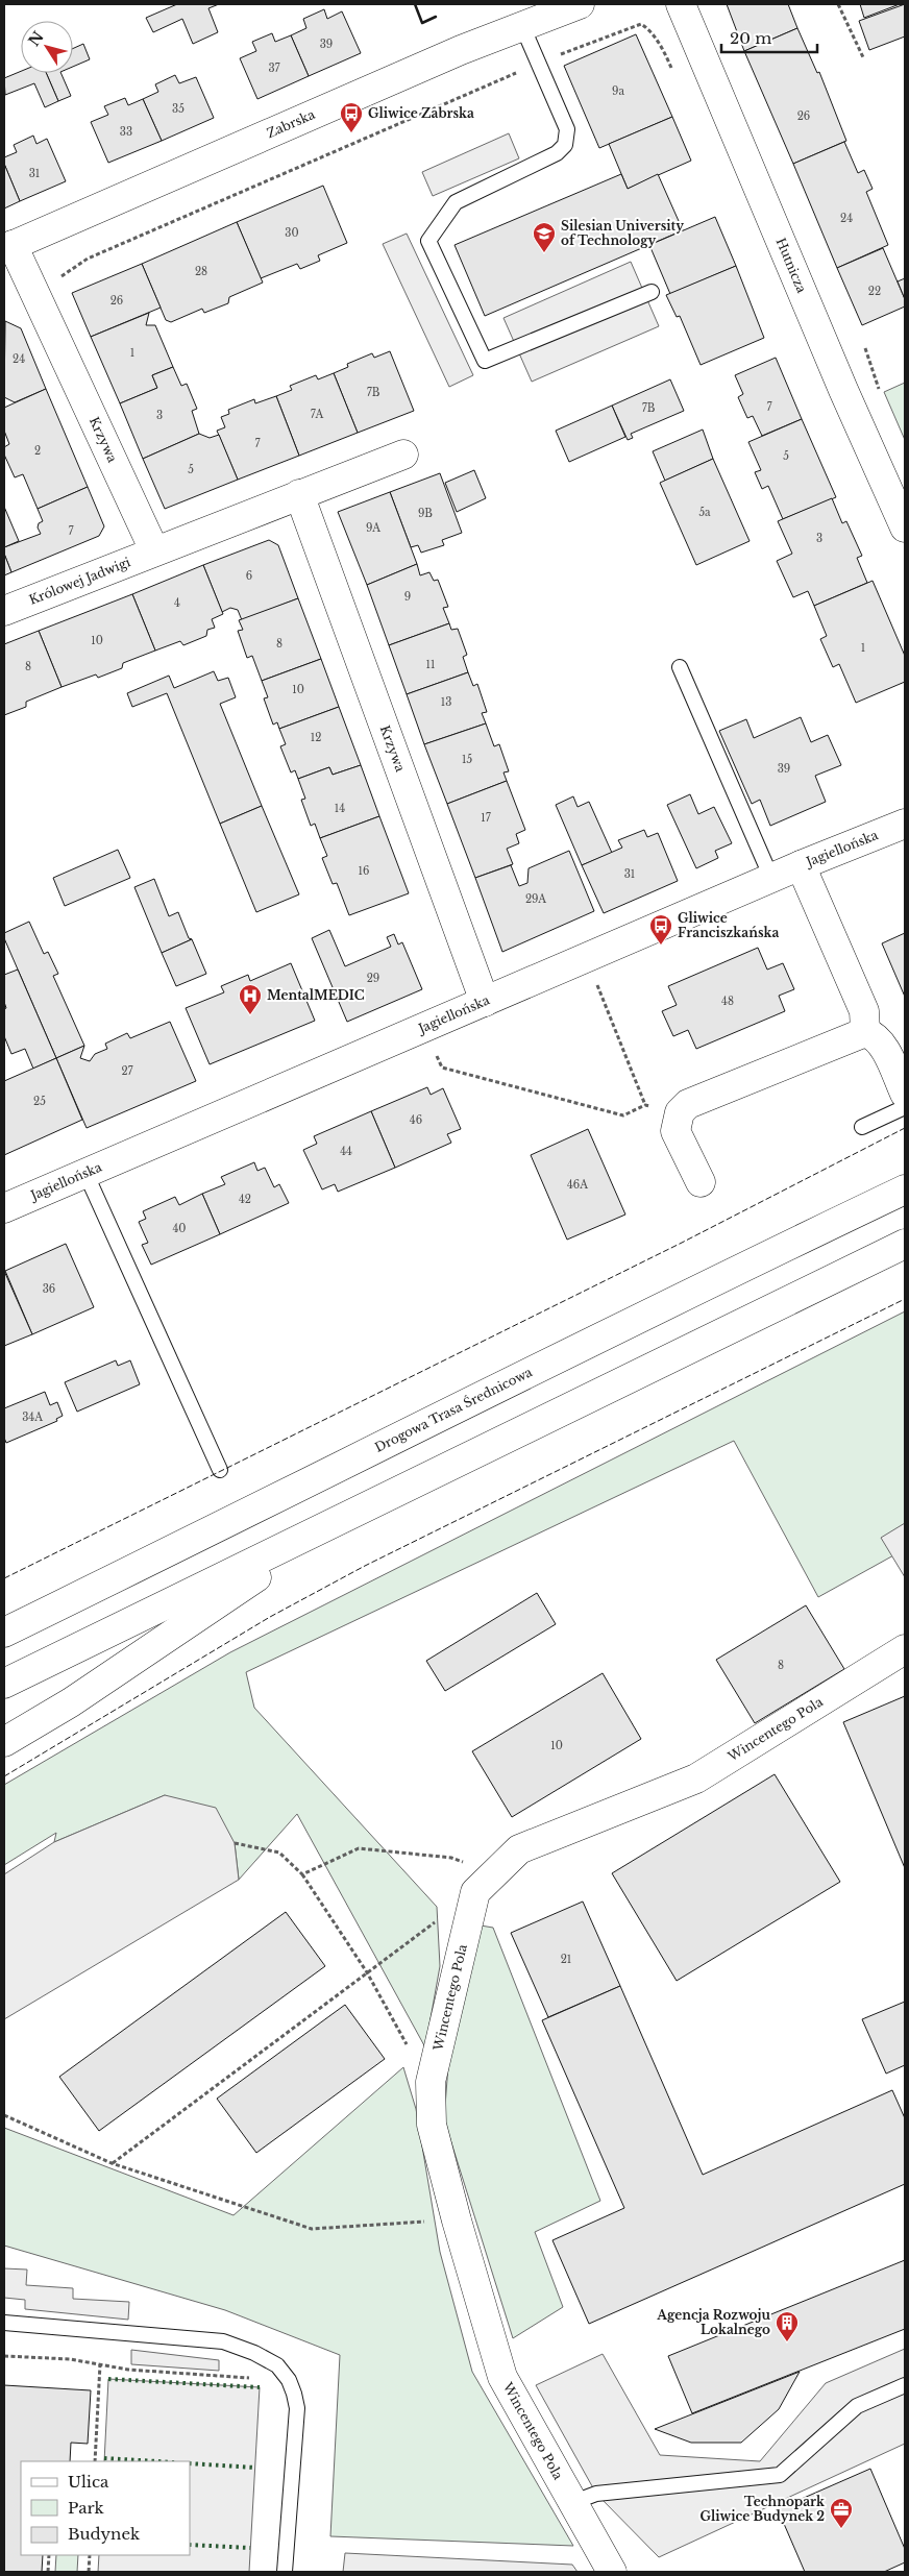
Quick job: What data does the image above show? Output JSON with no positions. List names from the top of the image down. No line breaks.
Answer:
{"streets":{"street":["Zabrska","Hutnicza","Krzywa","Królowej Jadwigi","Jagiellońska","Drogowa Trasa Średnicowa","Wincentego Pola"]},"crossings":[["Zabrska","Krzywa"],["Krzywa","Królowej Jadwigi"],["Krzywa","Jagiellońska"]],"places":{"bus stop":["Gliwice Zabrska","Gliwice Franciszkańska"],"school or university":["Silesian University of Technology"],"hospital":["MentalMEDIC"],"building":["Agencja Rozwoju Lokalnego"],"office":["Technopark Gliwice Budynek 2"]},"house_numbers":["39","37","9a","35","26","33","31","24","30","28","22","26","1","24","7B","7","7B","7A","3","7","2","5","5","5a","9B","9A","7","3","6","9","4","10","8","1","11","8","10","13","12","15","39","14","17","16","31","29A","29","48","27","25","46","44","46A","42","40","36","34A","8","10","21"],"legend":["Ulica","Park","Budynek"],"scale_bar":"20 m","north":"top left"}
